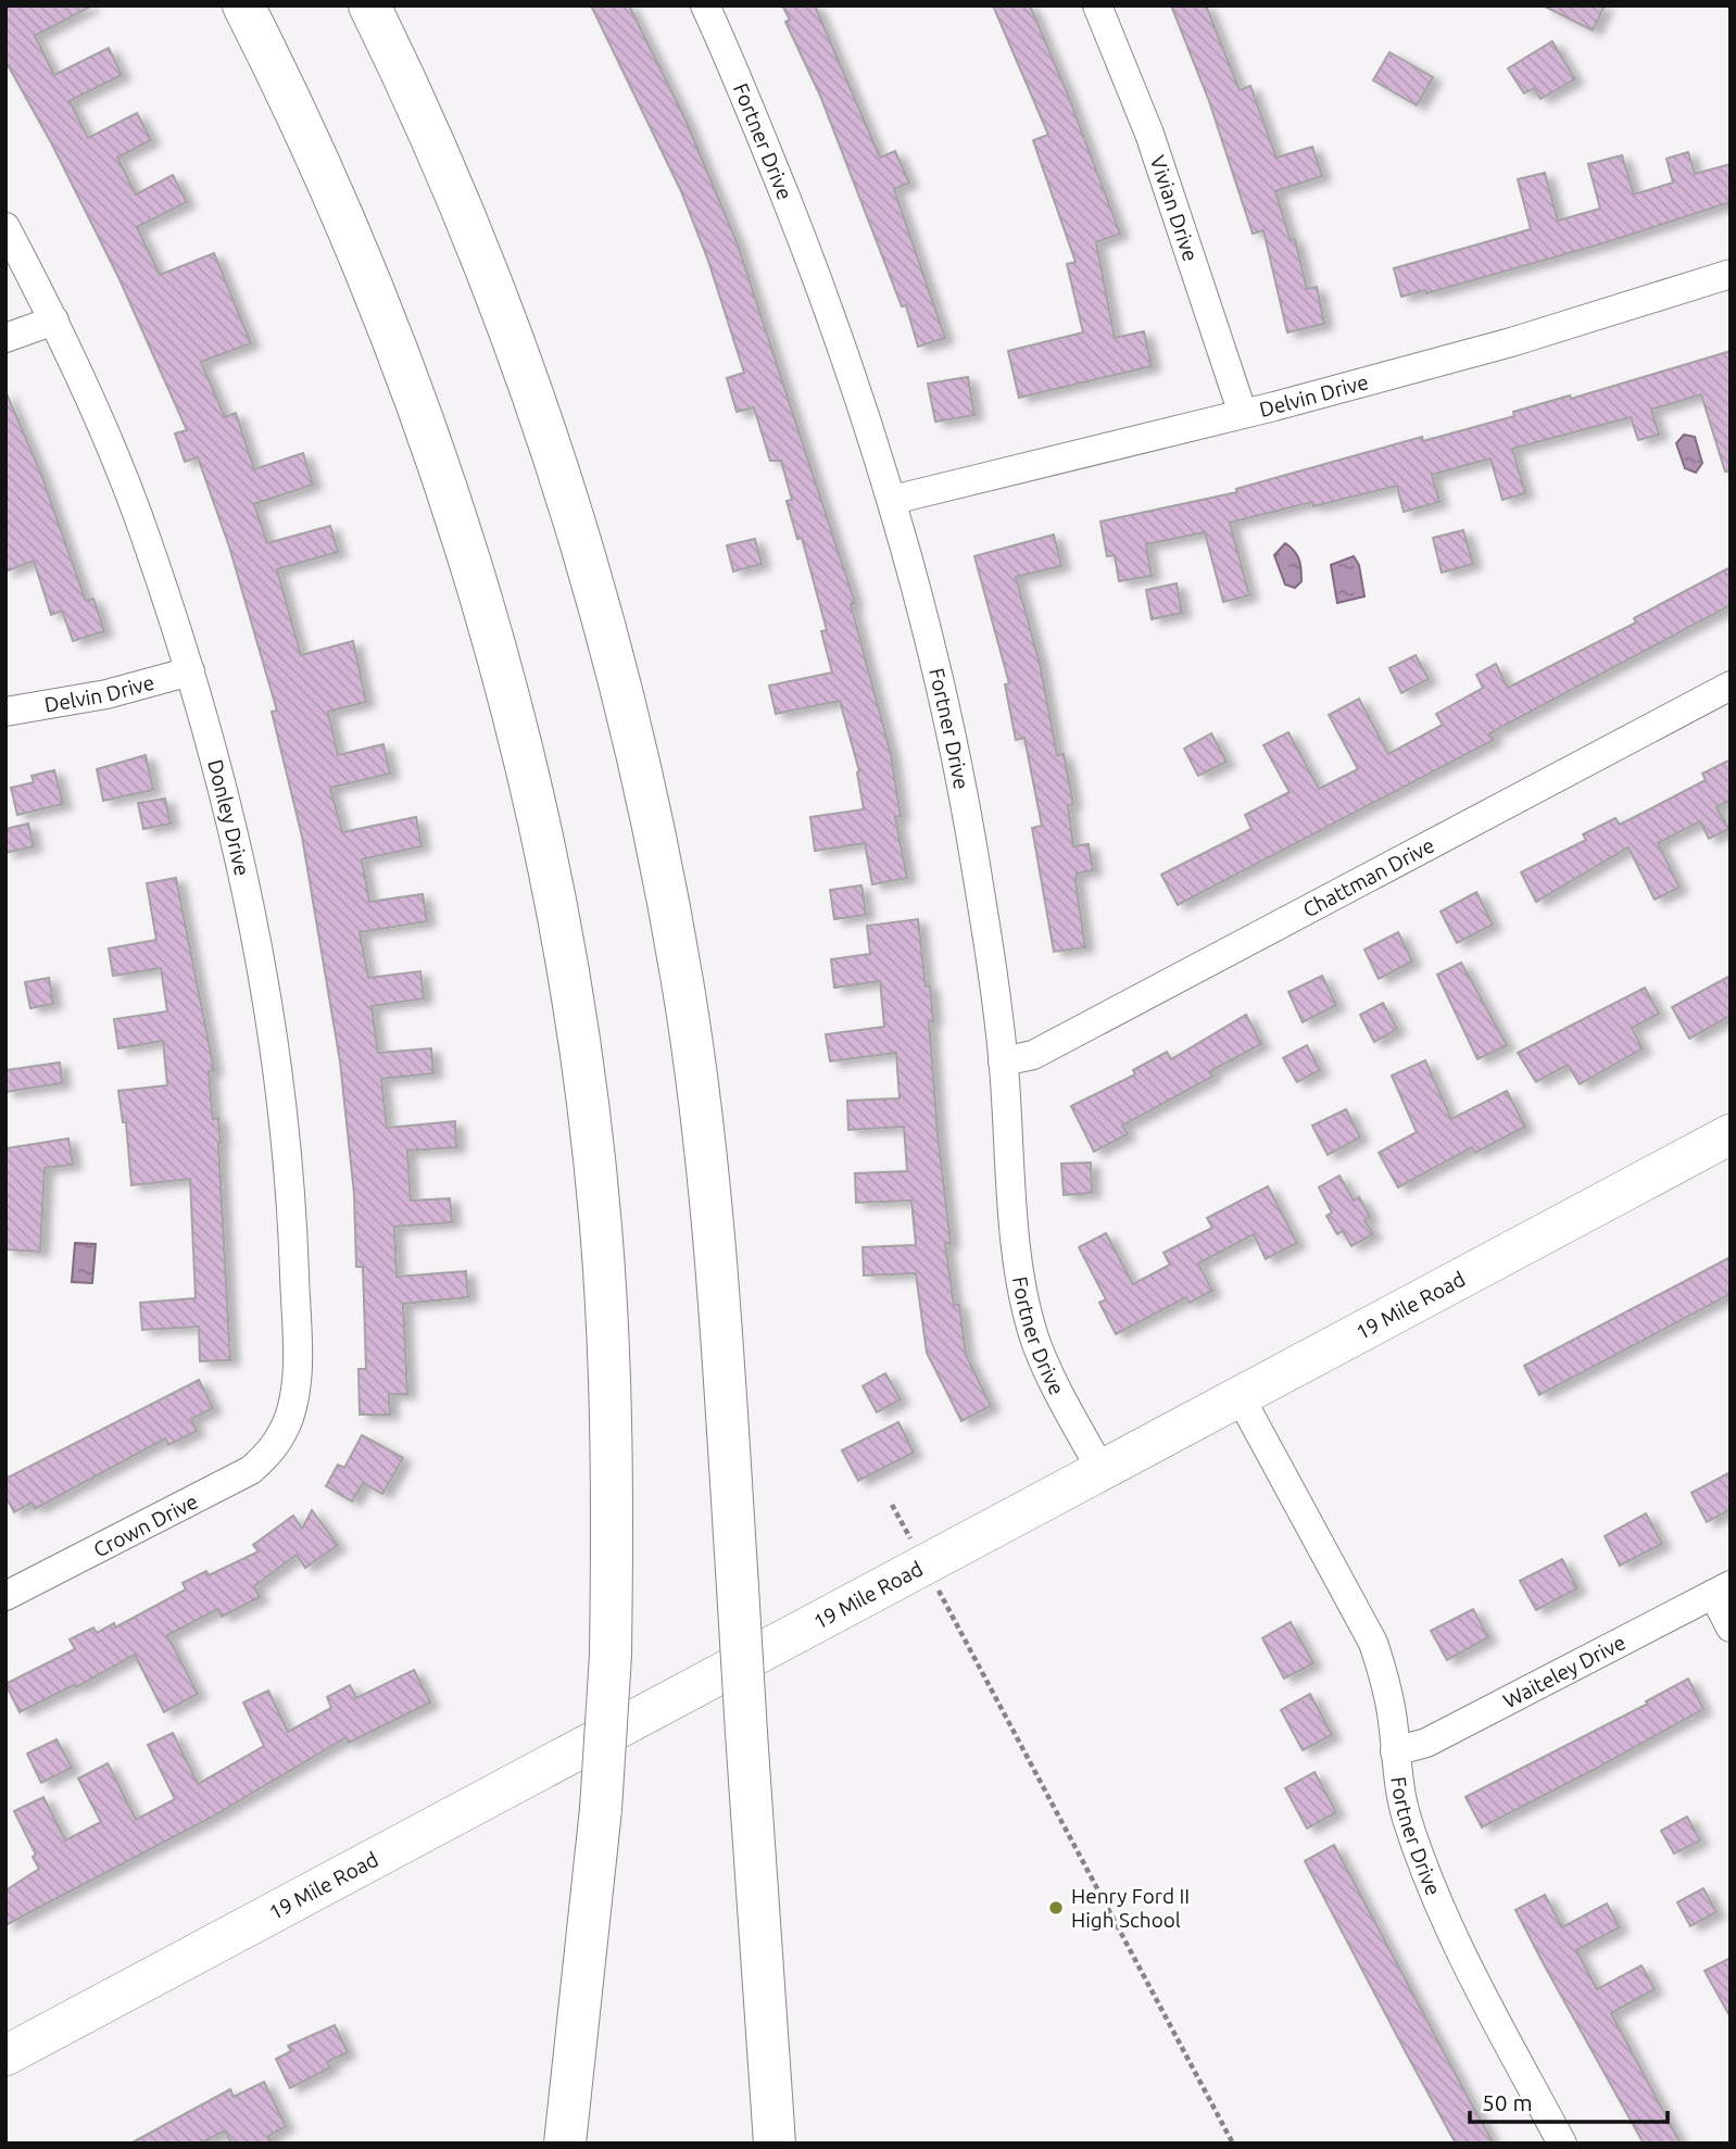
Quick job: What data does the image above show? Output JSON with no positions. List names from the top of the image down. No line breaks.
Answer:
{"streets":{"street":["Fortner Drive","Vivian Drive","Delvin Drive","Donley Drive","Chattman Drive","19 Mile Road","Crown Drive","Waiteley Drive"]},"crossings":[["Fortner Drive","Delvin Drive"],["Fortner Drive","Chattman Drive"],["Fortner Drive","19 Mile Road"],["Fortner Drive","Waiteley Drive"],["Vivian Drive","Delvin Drive"],["Delvin Drive","Donley Drive"],["Donley Drive","Crown Drive"]],"places":["Henry Ford II High School"],"scale_bar":"50 m"}
